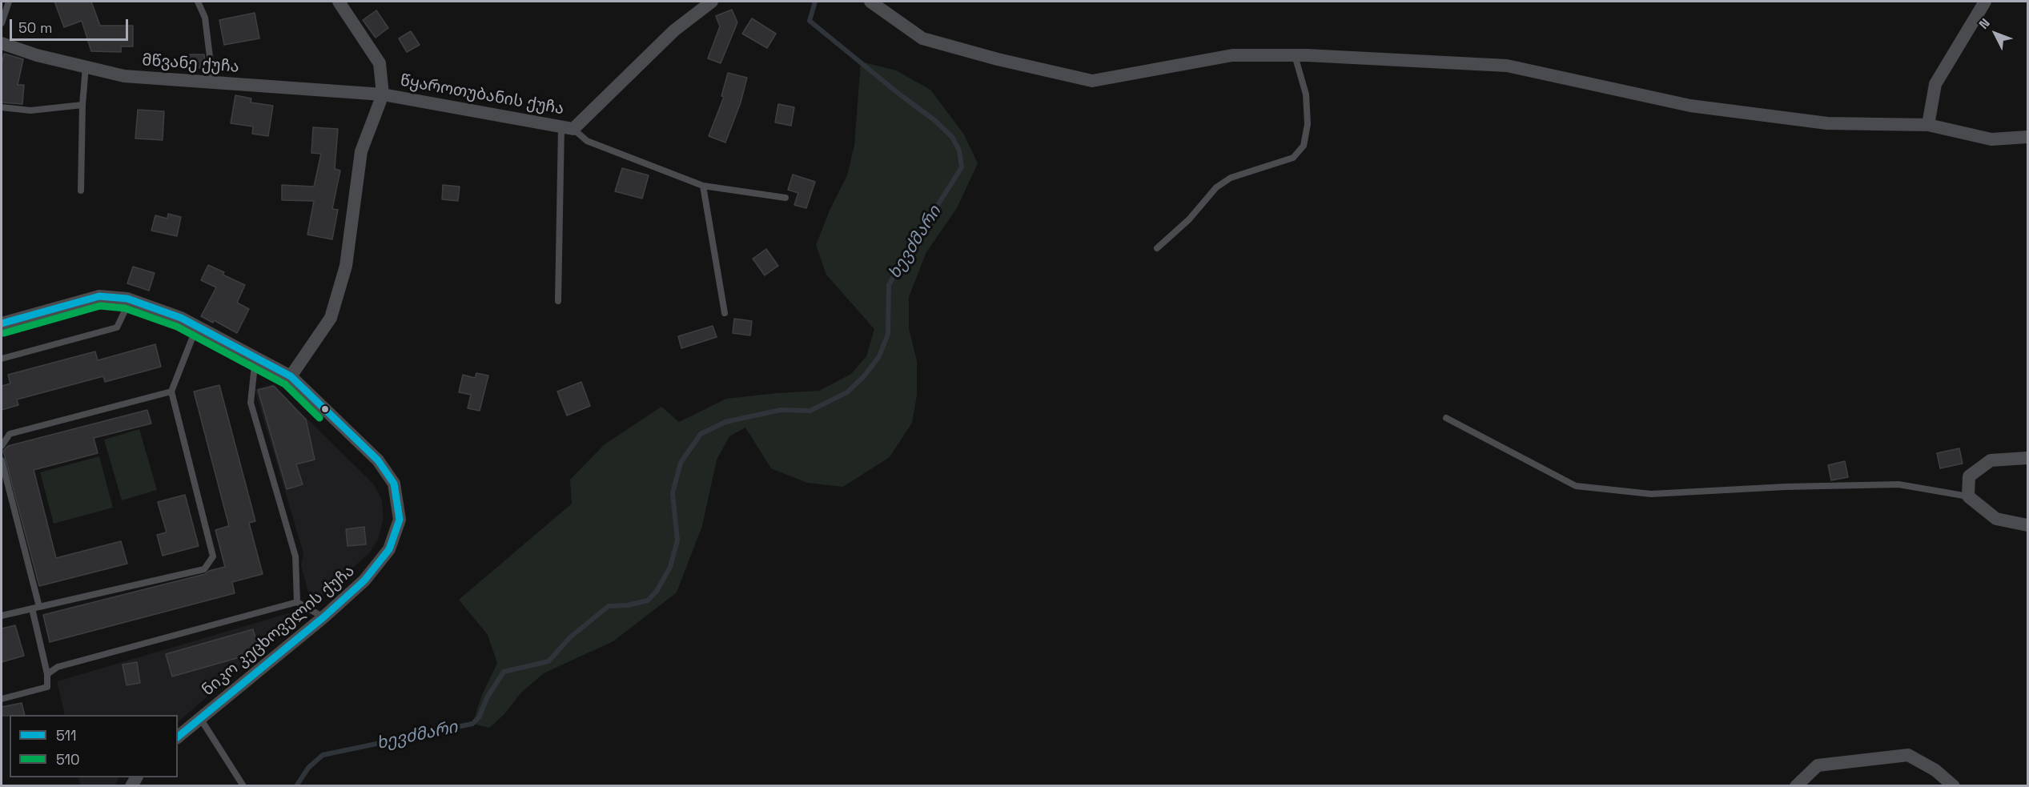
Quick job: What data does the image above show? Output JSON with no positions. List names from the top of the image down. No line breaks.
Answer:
{"streets":{"street":["მწვანე ქუჩა","წყაროთუბანის ქუჩა","ნიკო კეცხოველის ქუჩა"]},"crossings":[["მწვანე ქუჩა","წყაროთუბანის ქუჩა"],["წყაროთუბანის ქუჩა","ნიკო კეცხოველის ქუჩა"]],"water":["ხევძმარი"],"lines":["transit line 511","transit line 510"],"legend":["511","510"],"scale_bar":"50 m","north":"top left"}
